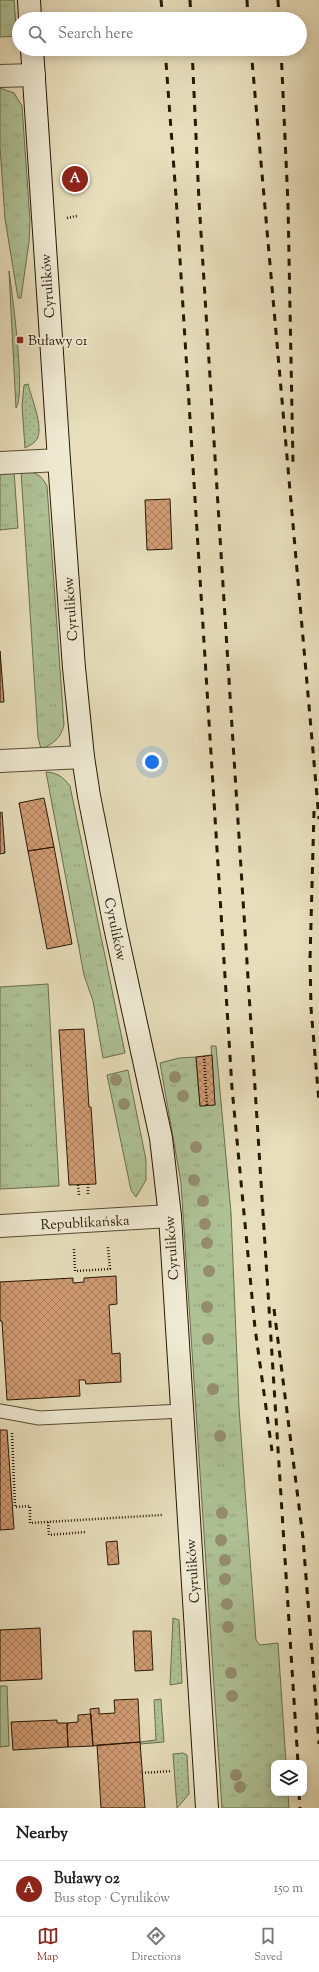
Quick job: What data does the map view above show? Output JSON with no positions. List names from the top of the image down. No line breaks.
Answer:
{"streets":{"main road":["Cyrulików","Republikańska"]},"crossings":[["Cyrulików","Republikańska"]],"places":{"transit":["Buławy 01"]},"page":{"search":"Search here","pins":"A","heading":"Nearby","list":[{"mark":"A","name":"Buławy 02","note":"Bus stop · Cyrulików","value":"150 m"}],"nav":["Map","Directions","Saved"]}}
